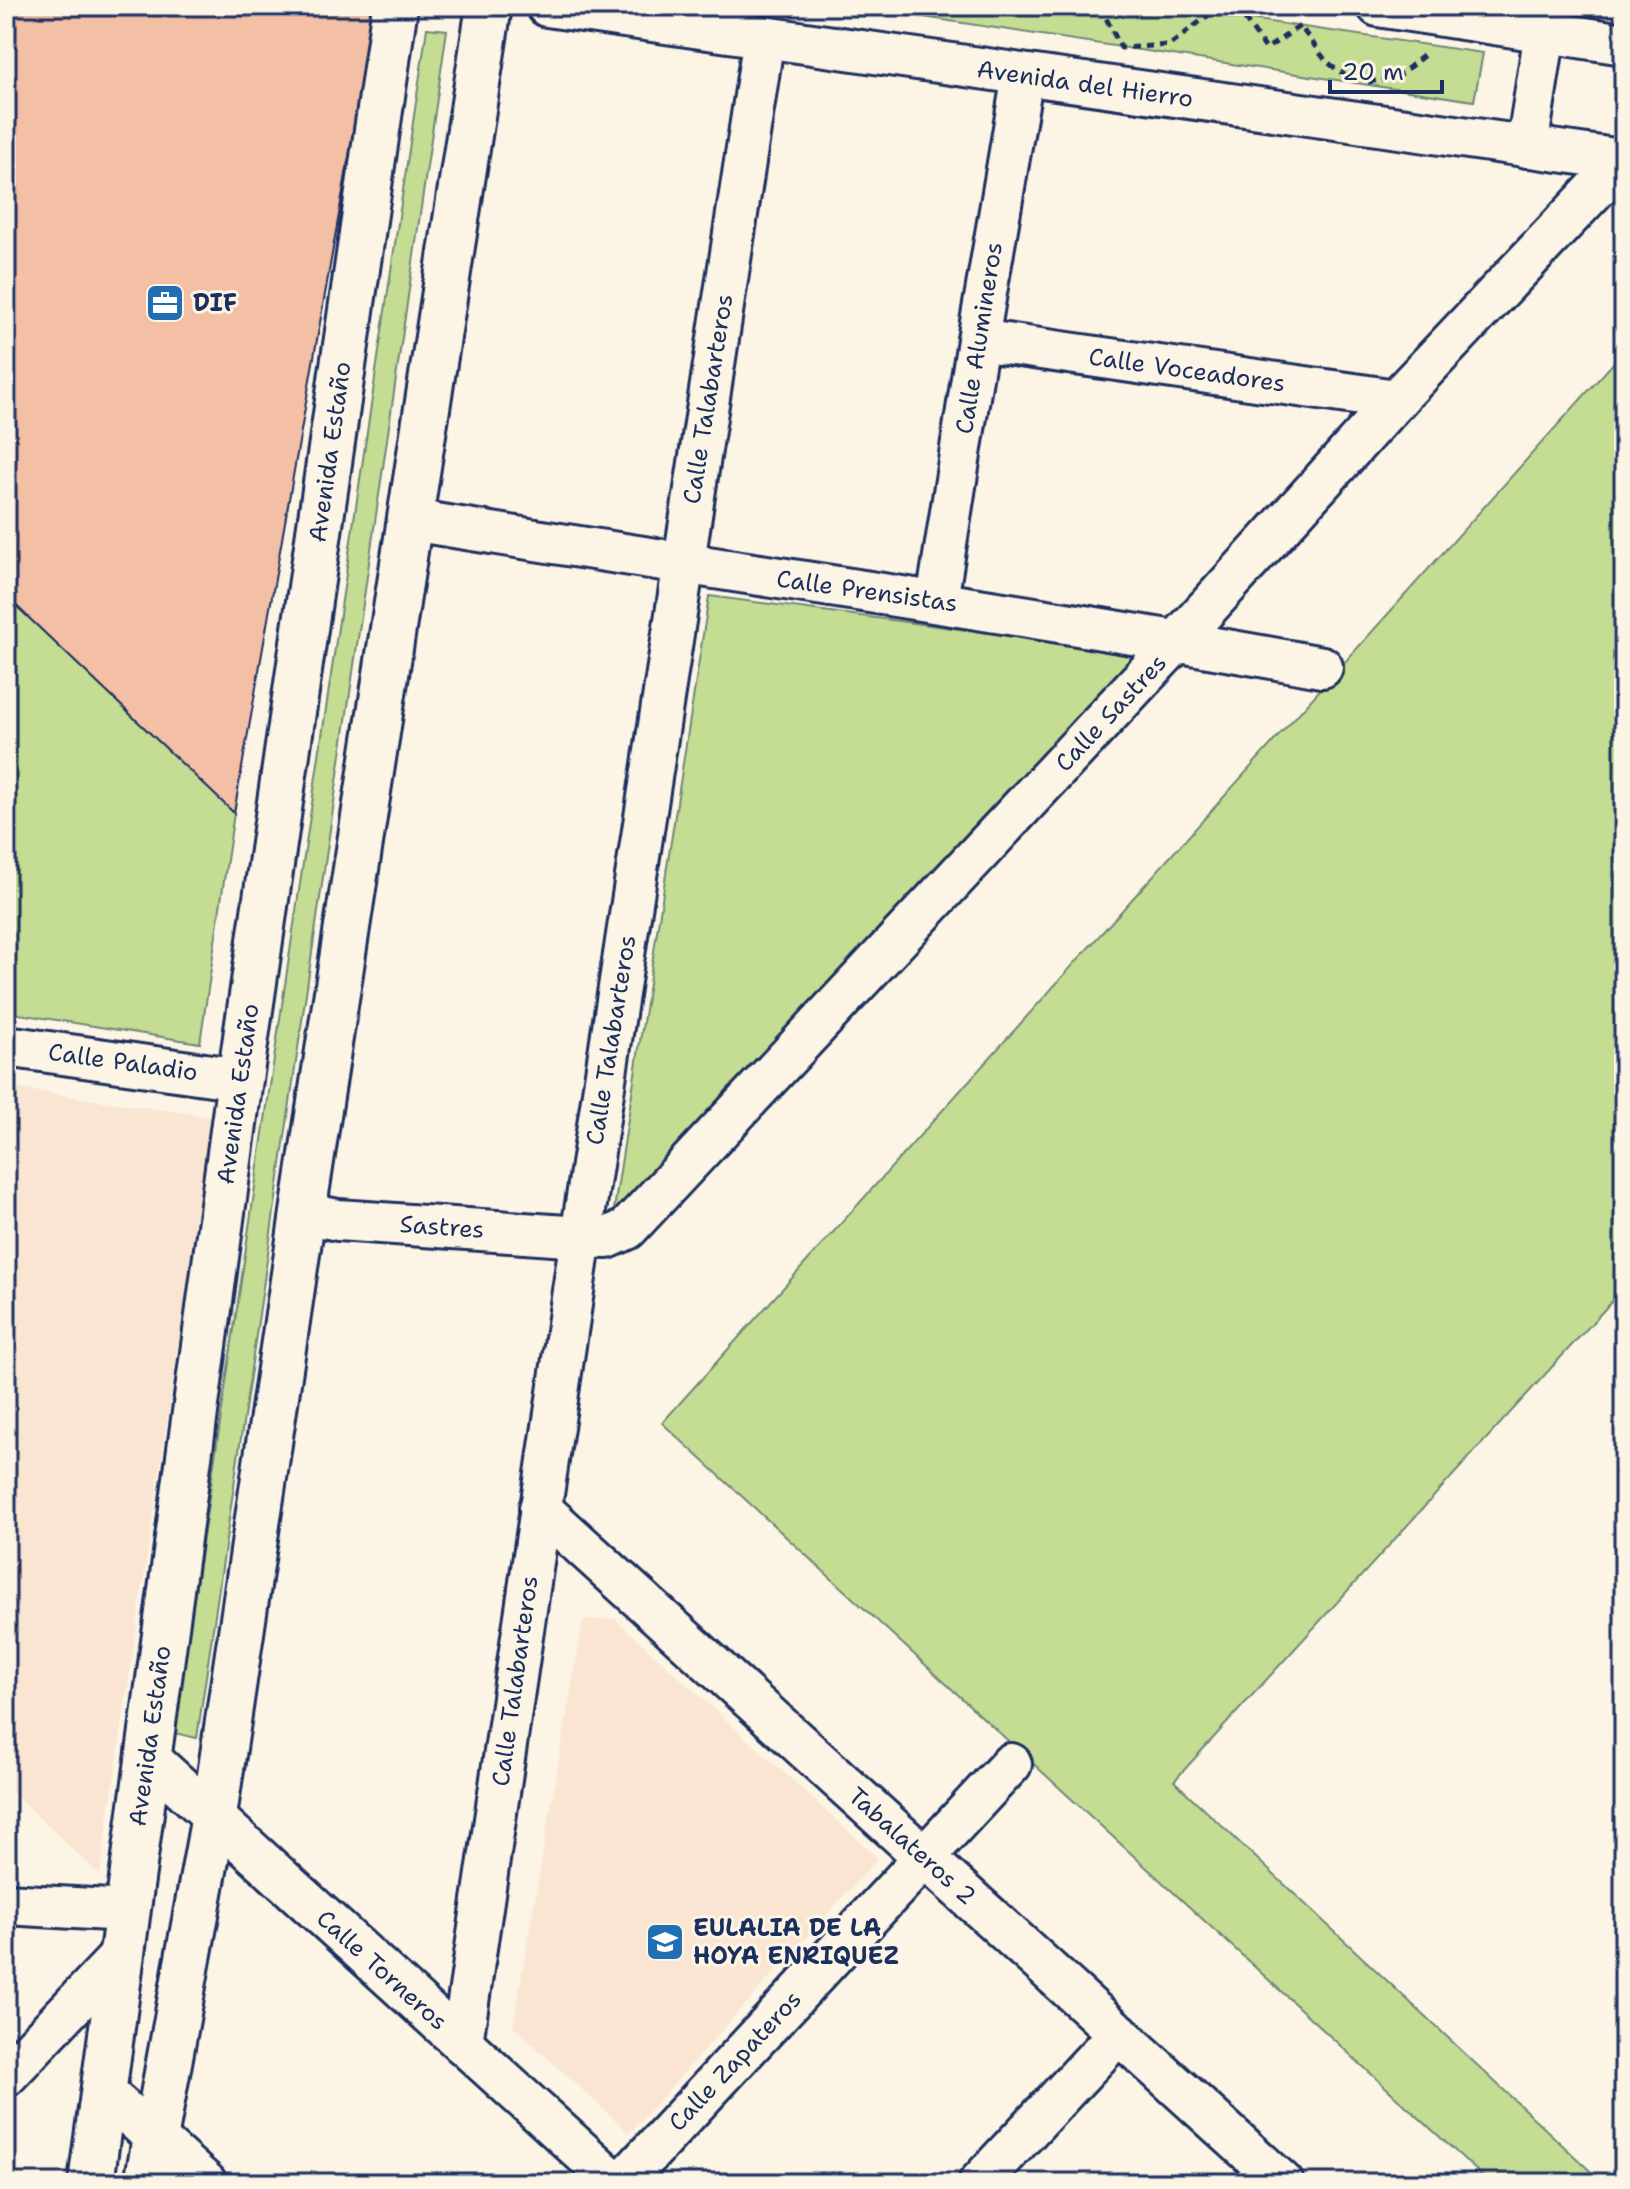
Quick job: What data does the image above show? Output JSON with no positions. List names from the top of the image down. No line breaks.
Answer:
{"streets":{"main road":["Avenida Estaño"],"street":["Avenida del Hierro","Calle Alumineros","Calle Voceadores","Calle Talabarteros","Calle Prensistas","Calle Sastres","Calle Paladio","Sastres","Tabalateros 2","Calle Torneros","Calle Zapateros"]},"crossings":[["Avenida del Hierro","Calle Alumineros"],["Avenida del Hierro","Calle Talabarteros"],["Avenida del Hierro","Calle Sastres"],["Calle Alumineros","Calle Voceadores"],["Calle Alumineros","Calle Prensistas"],["Calle Voceadores","Calle Sastres"],["Calle Talabarteros","Calle Prensistas"],["Calle Talabarteros","Calle Sastres"],["Calle Talabarteros","Sastres"],["Calle Talabarteros","Tabalateros 2"],["Calle Talabarteros","Calle Torneros"],["Avenida Estaño","Calle Paladio"],["Avenida Estaño","Calle Torneros"],["Calle Prensistas","Calle Sastres"],["Calle Sastres","Sastres"],["Tabalateros 2","Calle Zapateros"]],"places":{"office":["DIF"],"school or university":["EULALIA DE LA HOYA ENRIQUEZ"]},"scale_bar":"20 m"}
